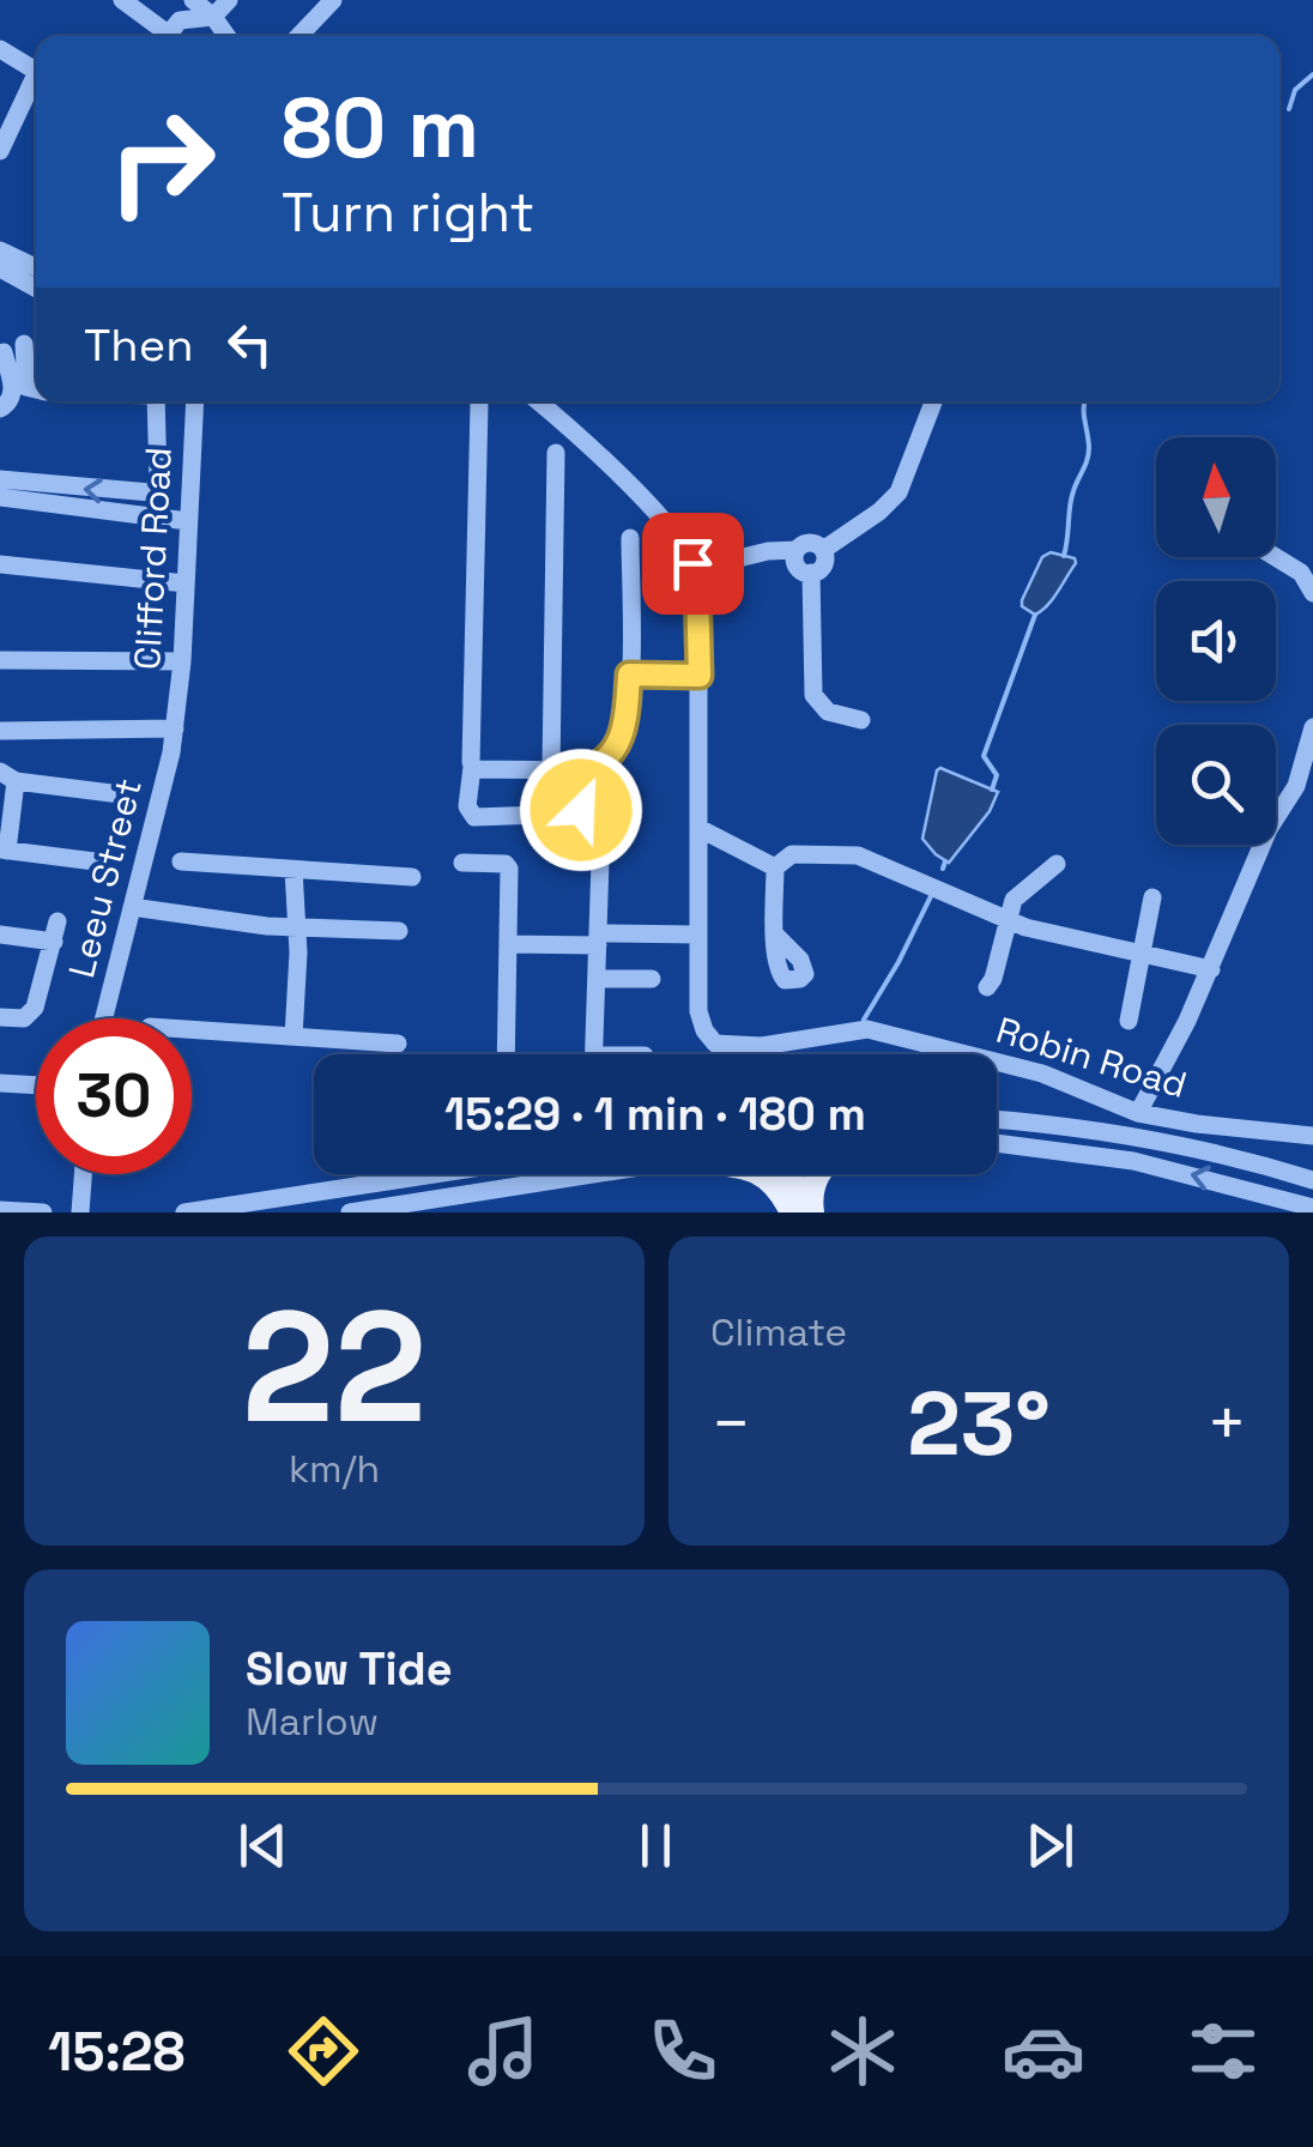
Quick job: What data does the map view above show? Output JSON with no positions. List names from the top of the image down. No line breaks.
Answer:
{"streets":{"street":["Clifford Road","Leeu Street","Robin Road"]},"crossings":[["Clifford Road","Leeu Street"]],"north":"top","page":{"turn":["80 m","Turn right"],"then":"Then","limit":"30","trip":"15:29 · 1 min · 180 m","tile":[["22","km/h"],"Climate"],"heat":["−","23°","+"],"song":["Slow Tide","Marlow"],"tabs":"15:28"}}
